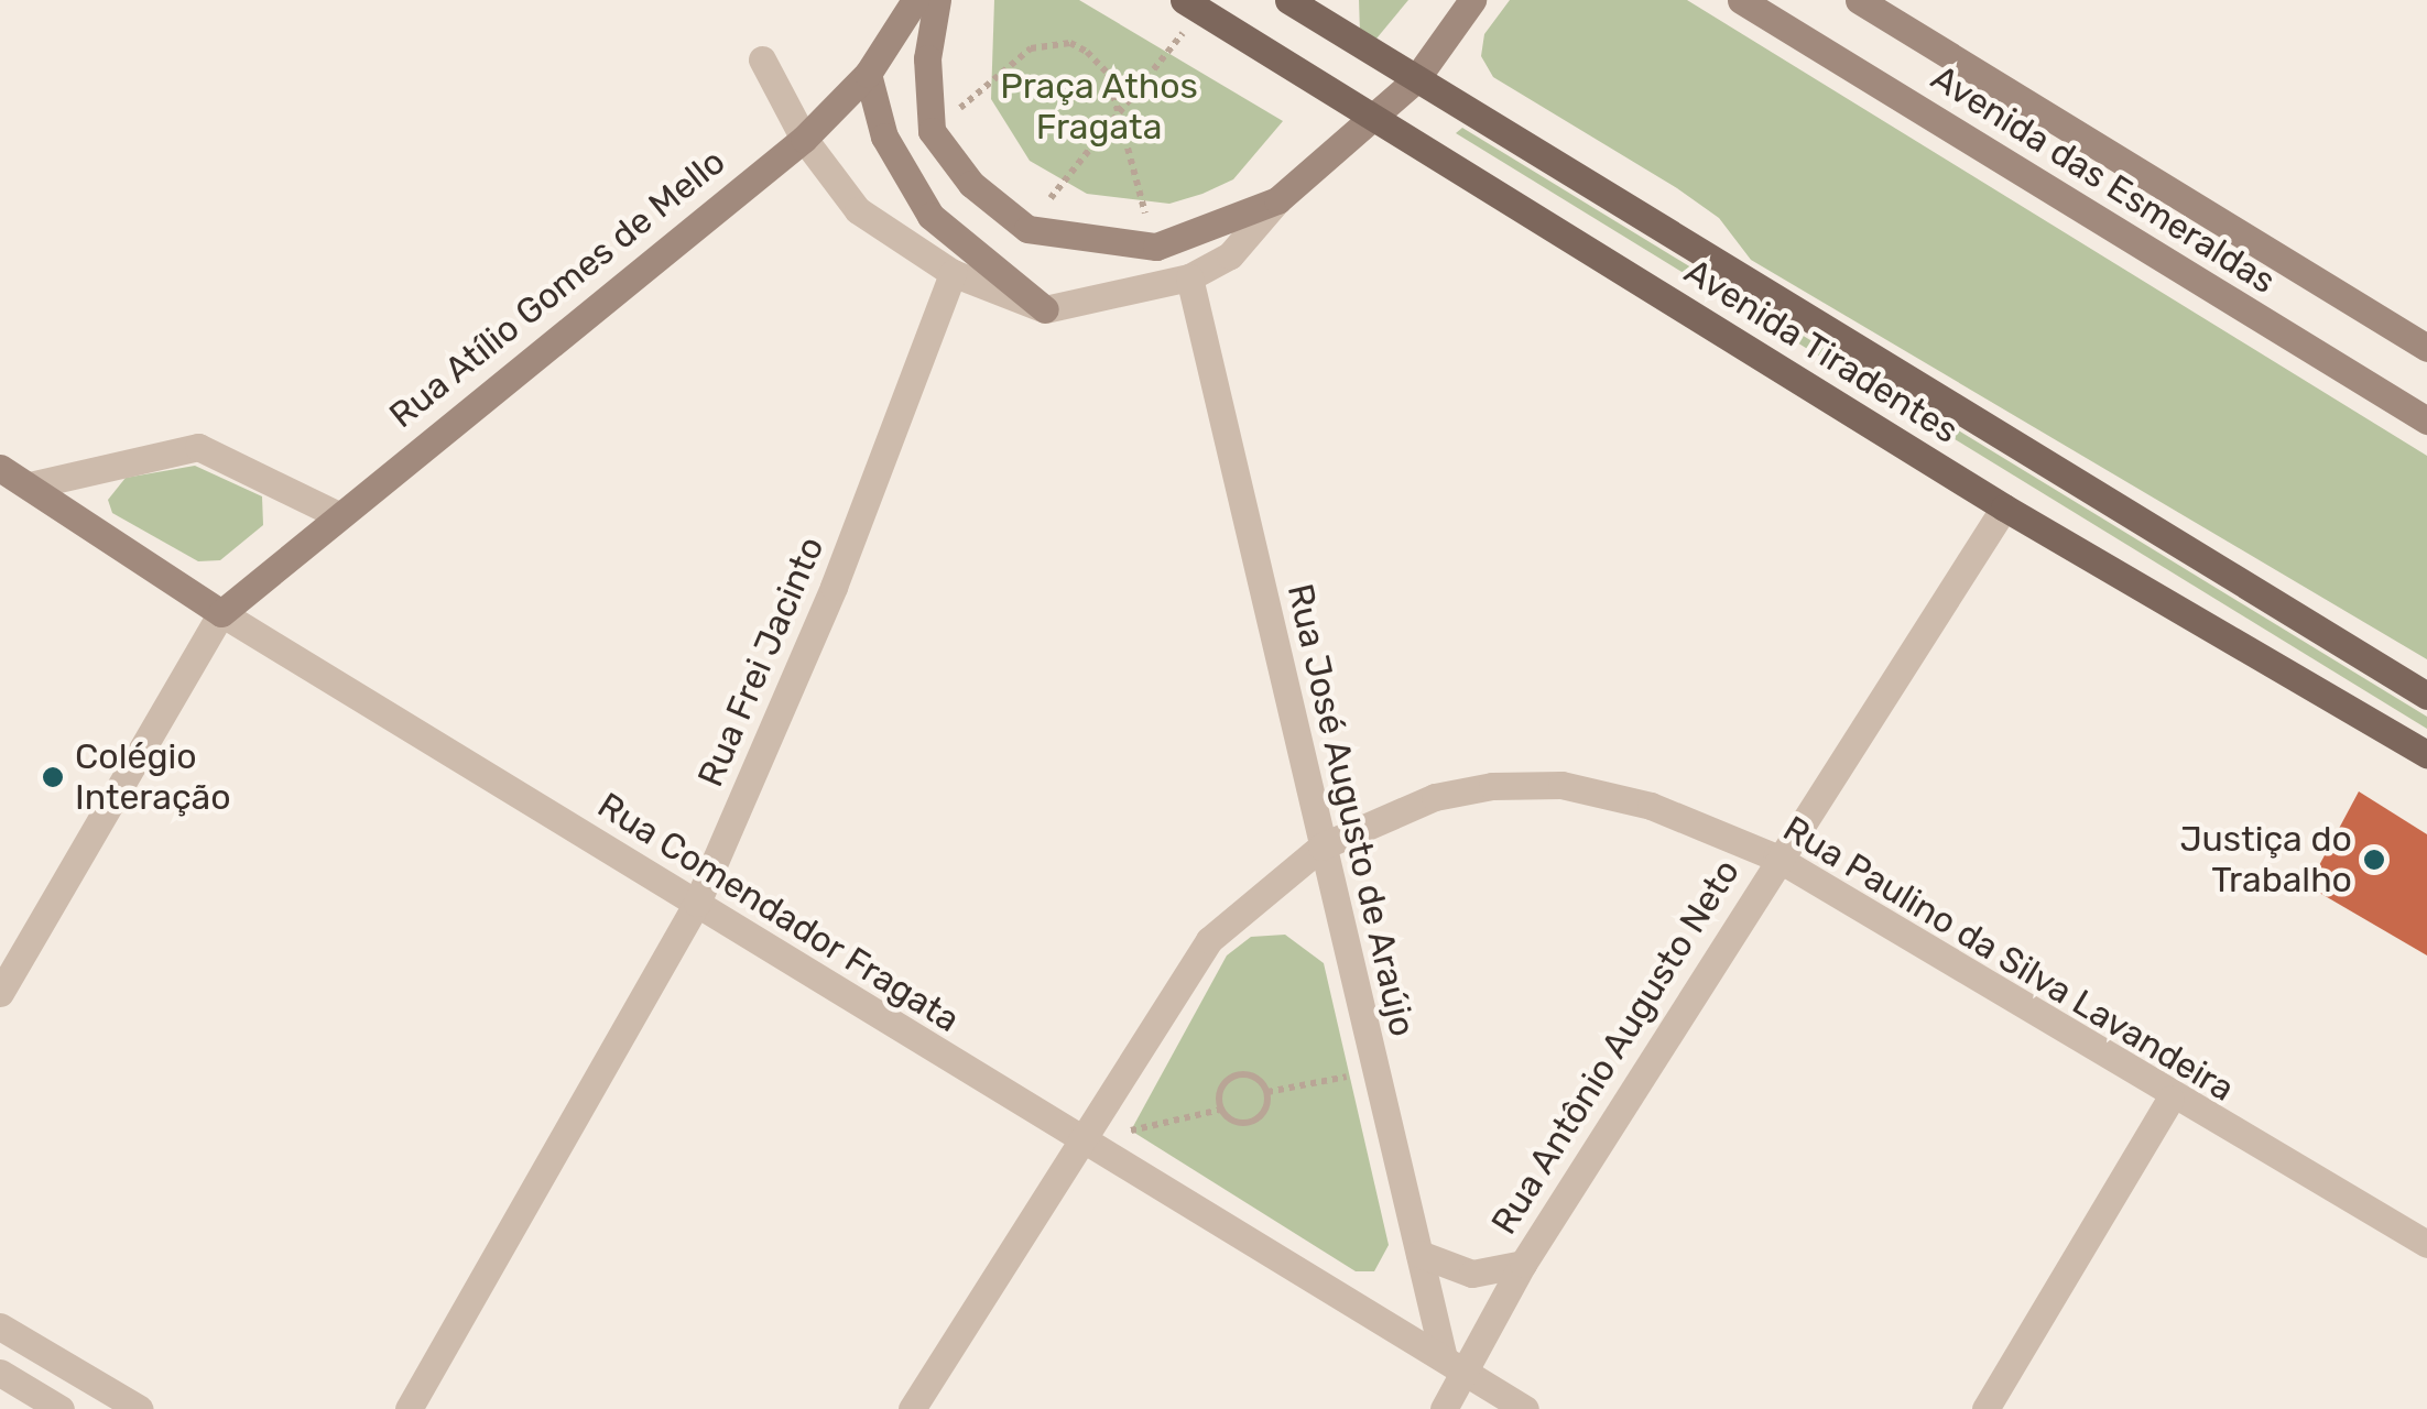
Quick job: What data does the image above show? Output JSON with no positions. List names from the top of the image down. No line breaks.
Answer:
{"streets":{"main road":["Avenida das Esmeraldas","Rua Atílio Gomes de Mello","Avenida Tiradentes","Rua Comendador Fragata"],"street":["Rua Frei Jacinto","Rua José Augusto de Araújo","Rua Paulino da Silva Lavandeira","Rua Antônio Augusto Neto"]},"crossings":[["Rua Atílio Gomes de Mello","Rua Comendador Fragata"],["Avenida Tiradentes","Rua Antônio Augusto Neto"],["Rua Frei Jacinto","Rua Comendador Fragata"],["Rua José Augusto de Araújo","Rua Comendador Fragata"],["Rua José Augusto de Araújo","Rua Paulino da Silva Lavandeira"],["Rua José Augusto de Araújo","Rua Antônio Augusto Neto"],["Rua Comendador Fragata","Rua Paulino da Silva Lavandeira"],["Rua Comendador Fragata","Rua Antônio Augusto Neto"],["Rua Paulino da Silva Lavandeira","Rua Antônio Augusto Neto"]],"parks":["Praça Athos Fragata"],"places":["Colégio Interação","Justiça do Trabalho"]}
